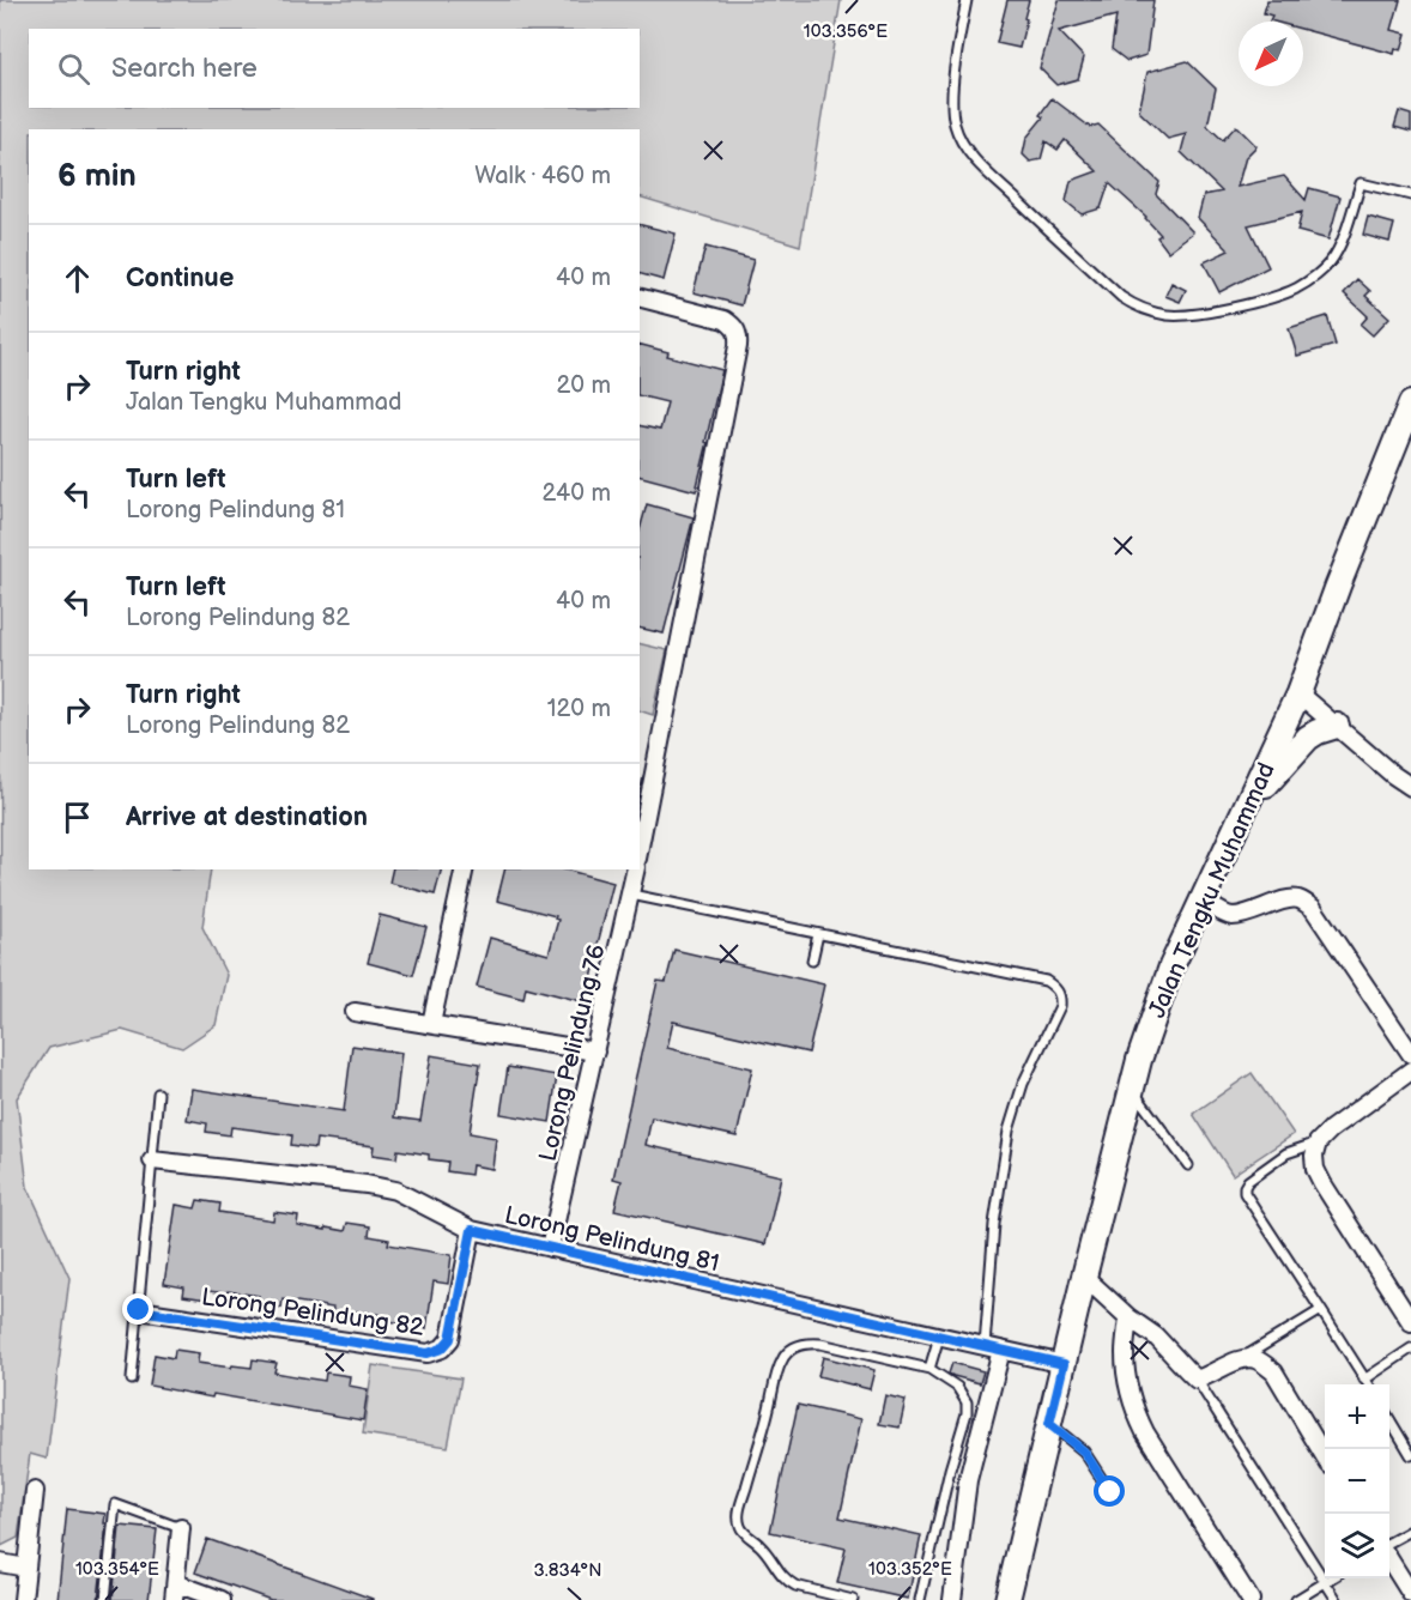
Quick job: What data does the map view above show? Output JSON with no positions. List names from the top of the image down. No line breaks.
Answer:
{"streets":{"main road":["Jalan Tengku Muhammad"],"street":["Lorong Pelindung 76","Lorong Pelindung 81","Lorong Pelindung 82"]},"crossings":[["Jalan Tengku Muhammad","Lorong Pelindung 81"],["Lorong Pelindung 76","Lorong Pelindung 81"],["Lorong Pelindung 81","Lorong Pelindung 82"]],"north":"bottom left","page":{"search":"Search here","heading":["6 min","Walk · 460 m"],"list":[["Continue","40 m"],["Turn right","Jalan Tengku Muhammad","20 m"],["Turn left","Lorong Pelindung 81","240 m"],["Turn left","Lorong Pelindung 82","40 m"],["Turn right","Lorong Pelindung 82","120 m"],"Arrive at destination"],"map_buttons":["+","−"]},"coordinates":["103.356°E","103.354°E","103.352°E","3.834°N"]}
